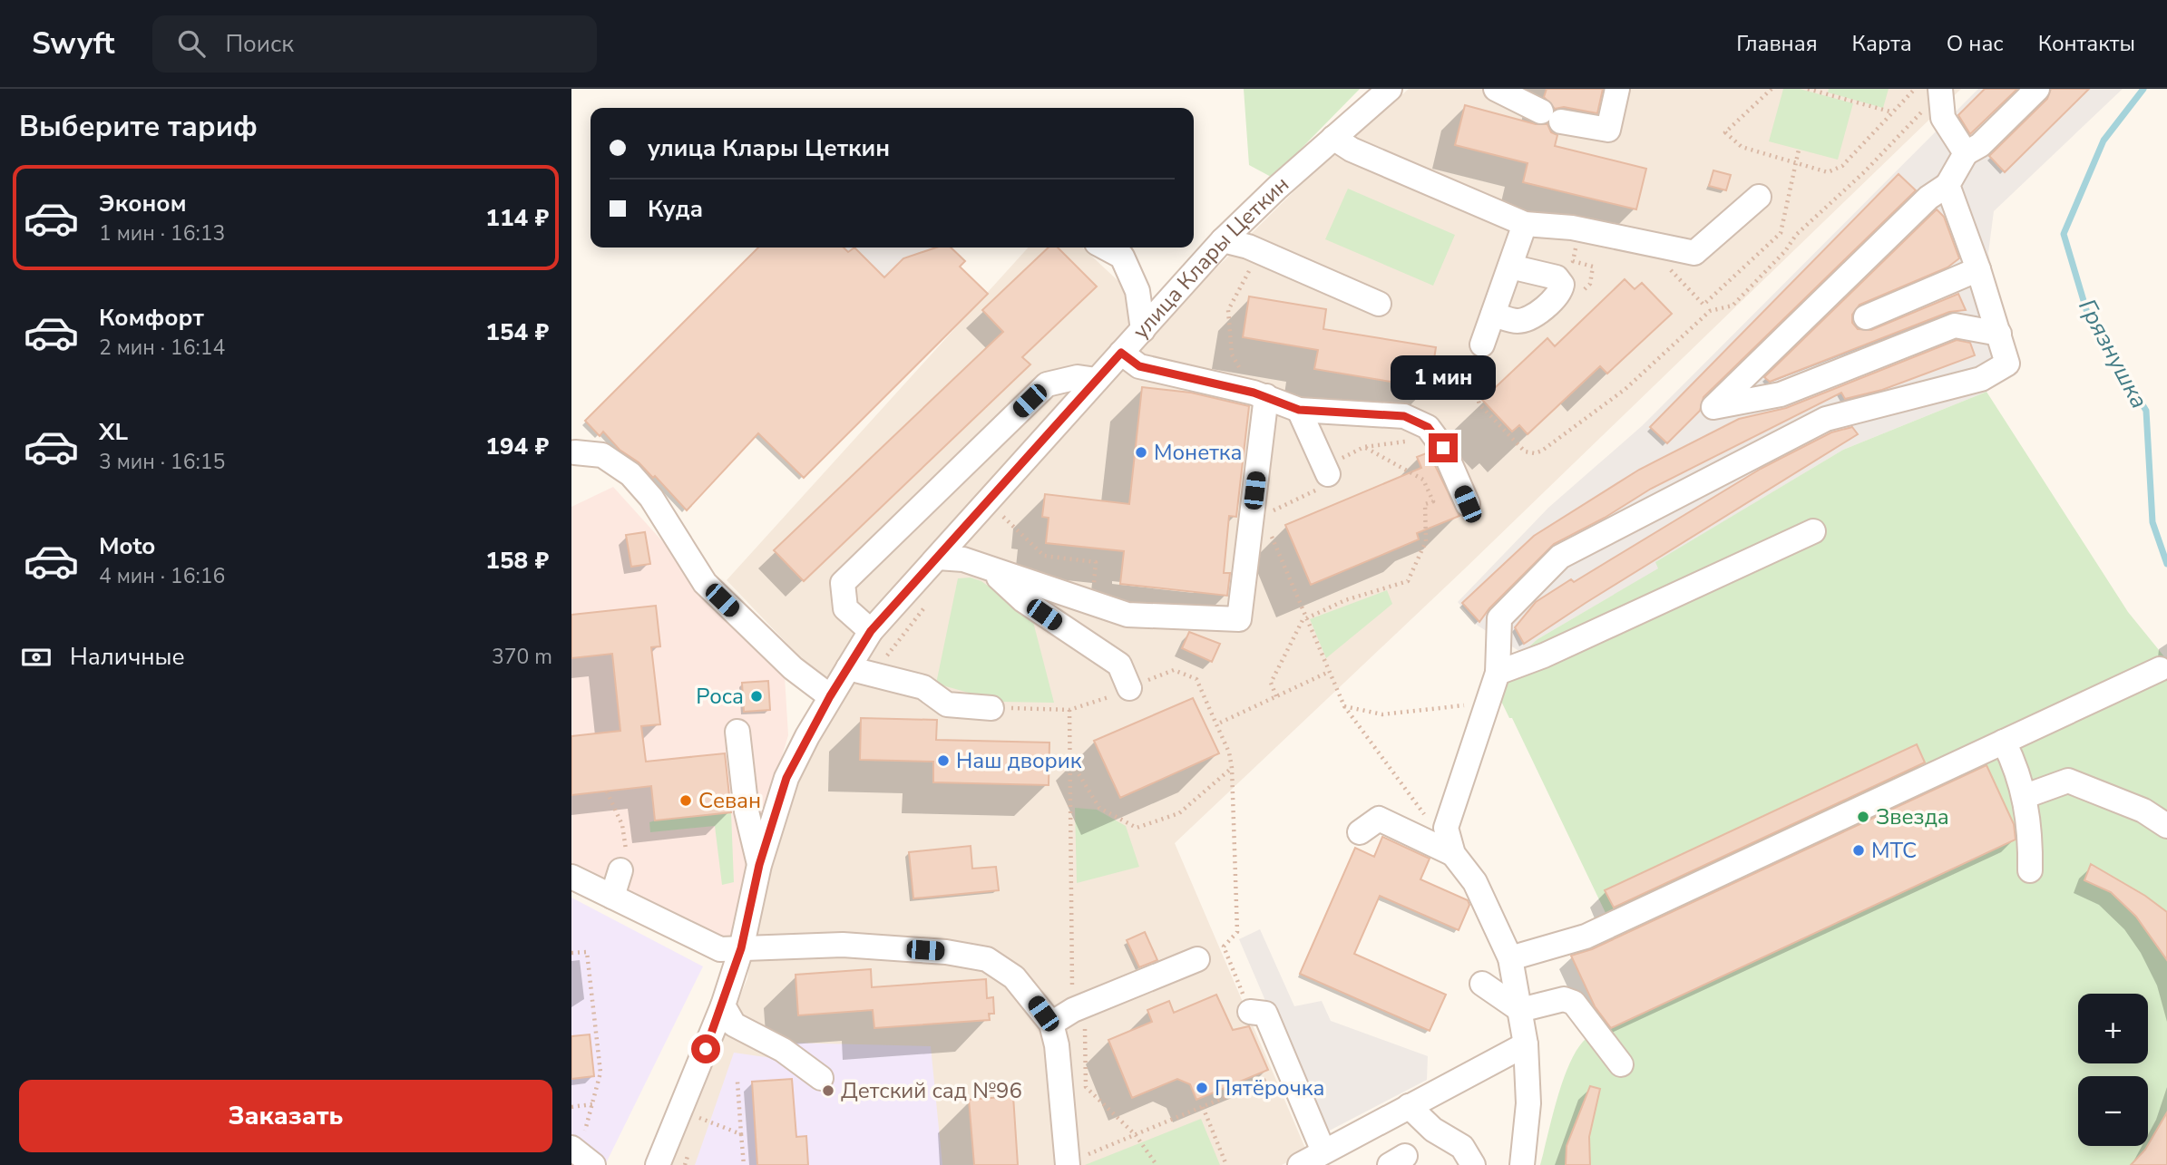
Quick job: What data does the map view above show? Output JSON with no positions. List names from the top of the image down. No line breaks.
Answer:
{"streets":{"street":["улица Клары Цеткин"]},"water":["Грязнушка"],"places":["Монетка","Роса","Наш дворик","Севан","Звезда","МТС","Пятёрочка","Детский сад №96"],"page":{"header":"Swyft","search":"Поиск","nav":["Главная","Карта","О нас","Контакты"],"heading":"Выберите тариф","banner":["улица Клары Цеткин","Куда"],"list":[{"name":"Эконом","note":"1 мин · 16:13","value":"114 ₽"},{"name":"Комфорт","note":"2 мин · 16:14","value":"154 ₽"},{"name":"XL","note":"3 мин · 16:15","value":"194 ₽"},{"name":"Moto","note":"4 мин · 16:16","value":"158 ₽"}],"bubble":"1 мин","pay":["Наличные","370 m"],"map_buttons":["+","−"],"buttons":"Заказать"}}
